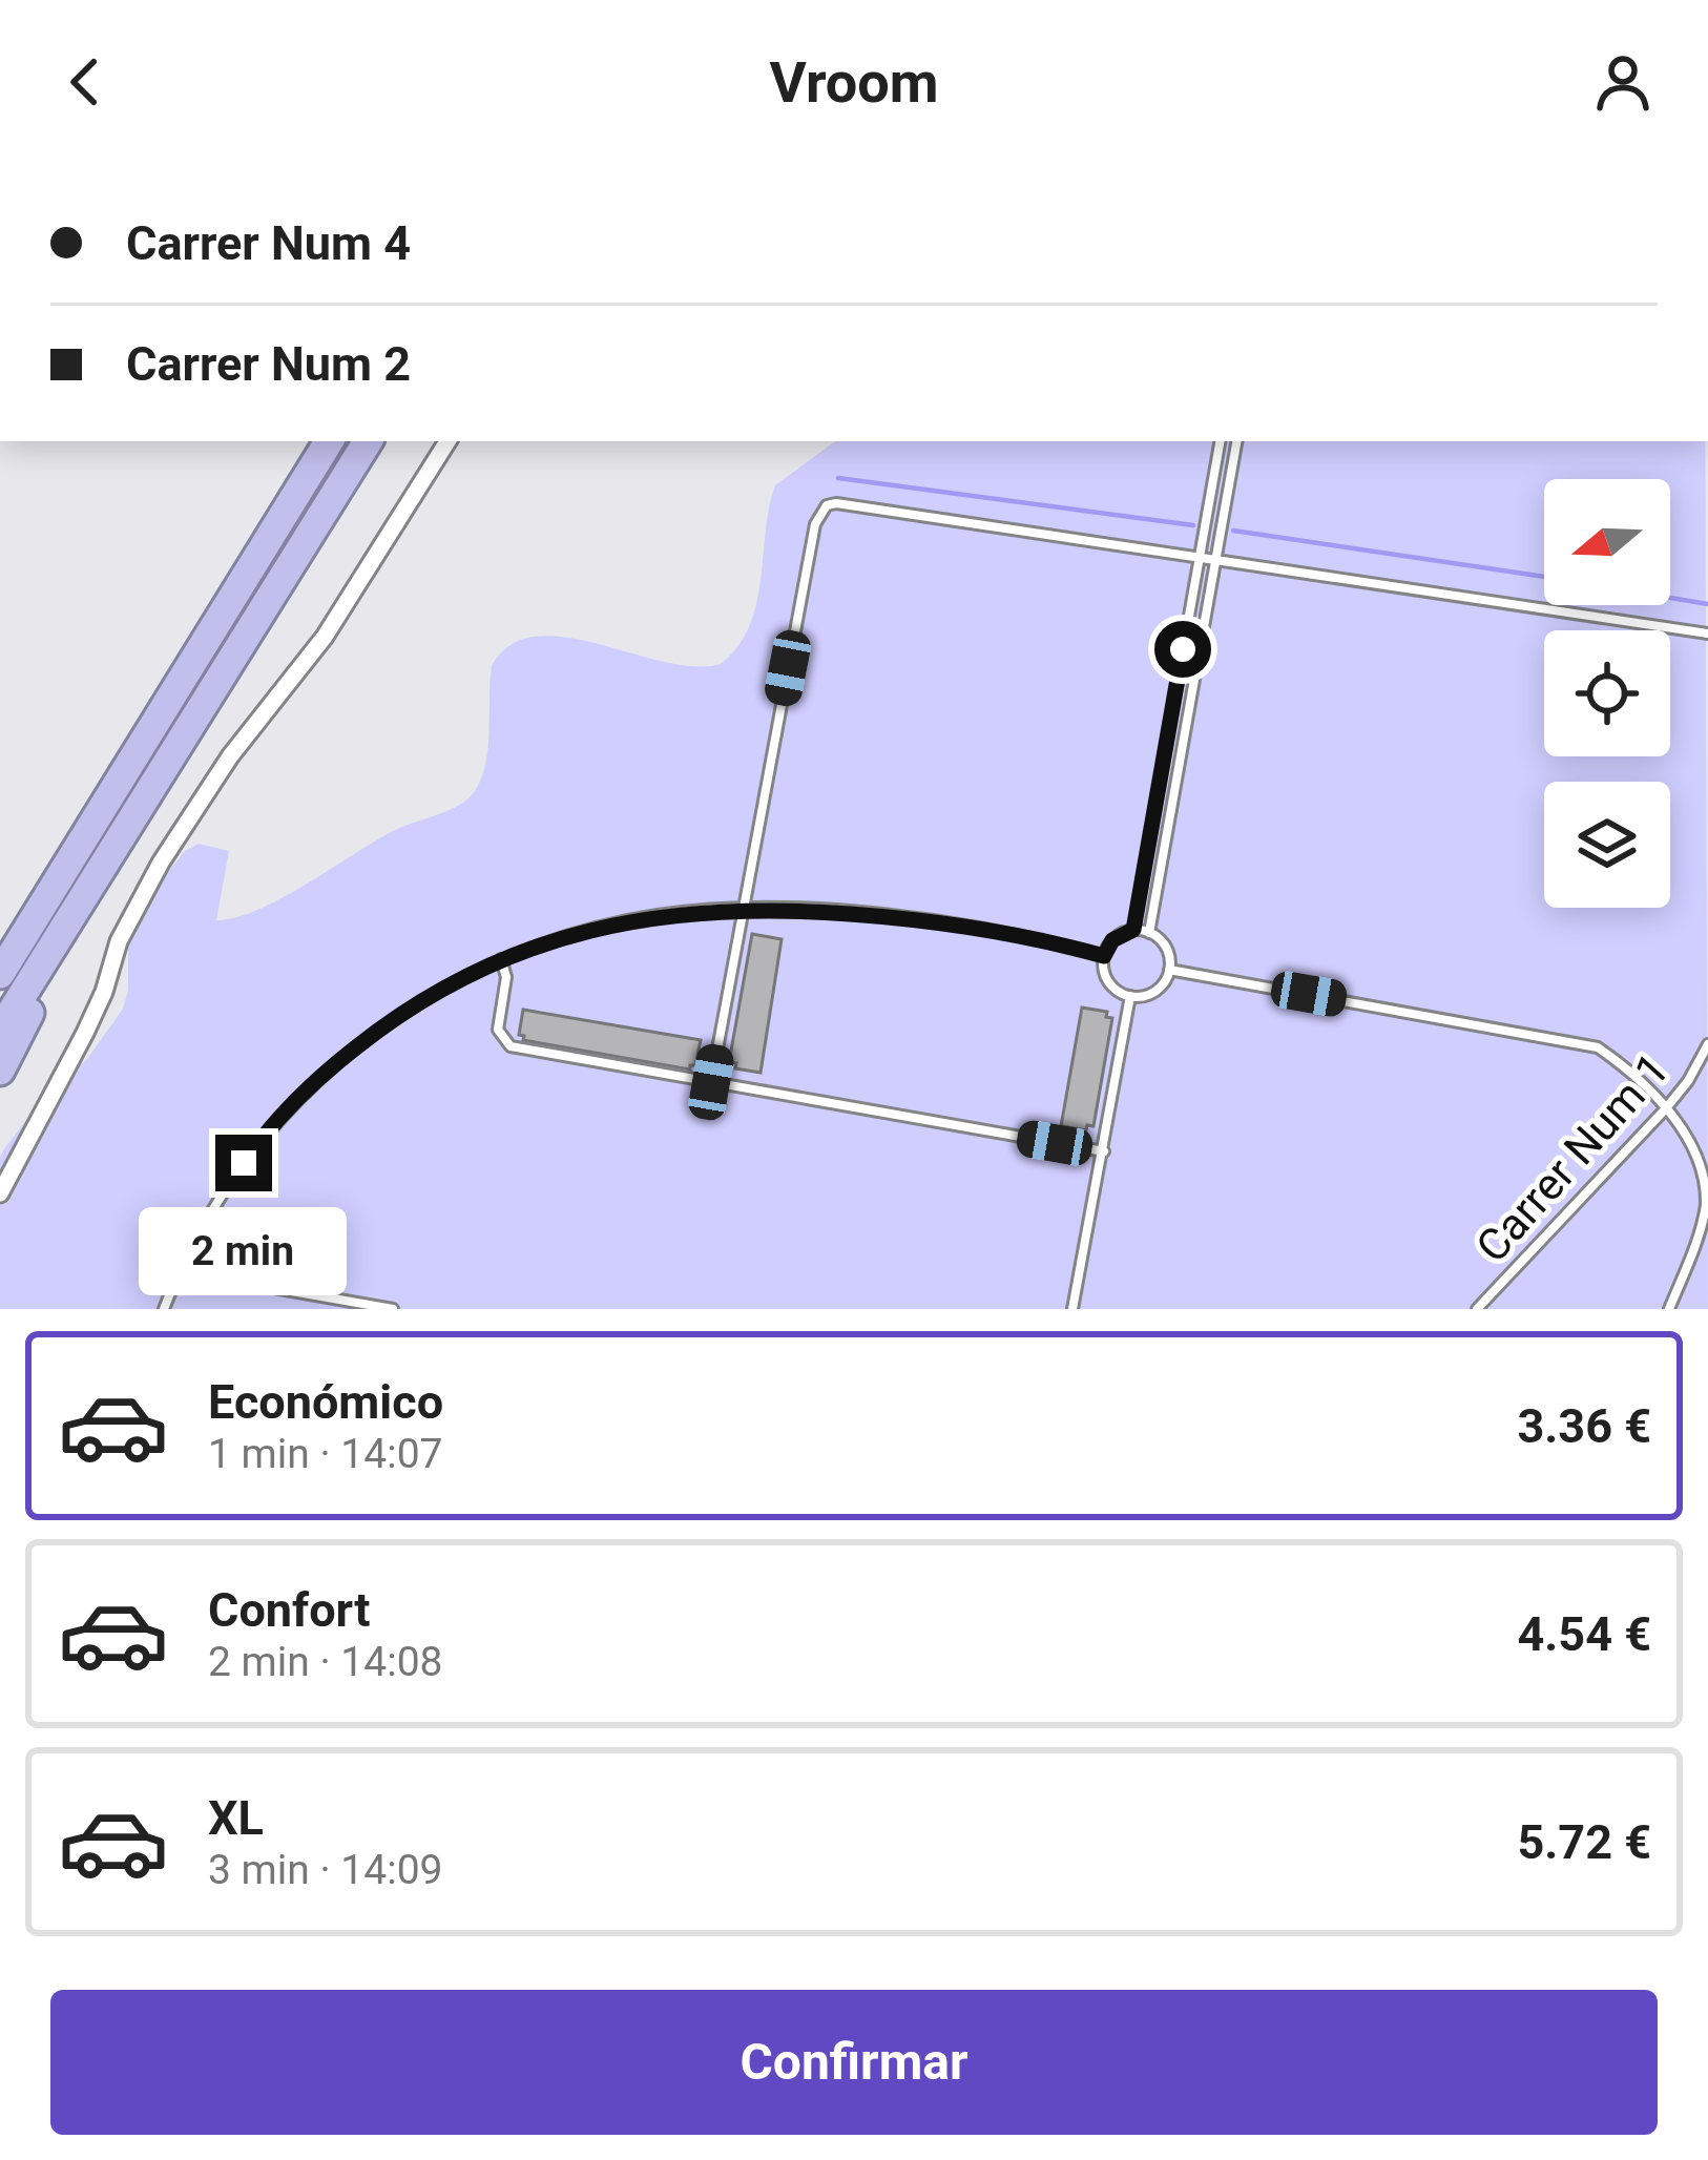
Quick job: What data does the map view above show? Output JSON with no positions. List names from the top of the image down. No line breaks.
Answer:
{"streets":{"lane":["Carrer Num 1"]},"north":"left","page":{"header":"Vroom","banner":["Carrer Num 4","Carrer Num 2"],"bubble":"2 min","list":[{"name":"Económico","note":"1 min · 14:07","value":"3.36 €"},{"name":"Confort","note":"2 min · 14:08","value":"4.54 €"},{"name":"XL","note":"3 min · 14:09","value":"5.72 €"}],"buttons":"Confirmar"}}
